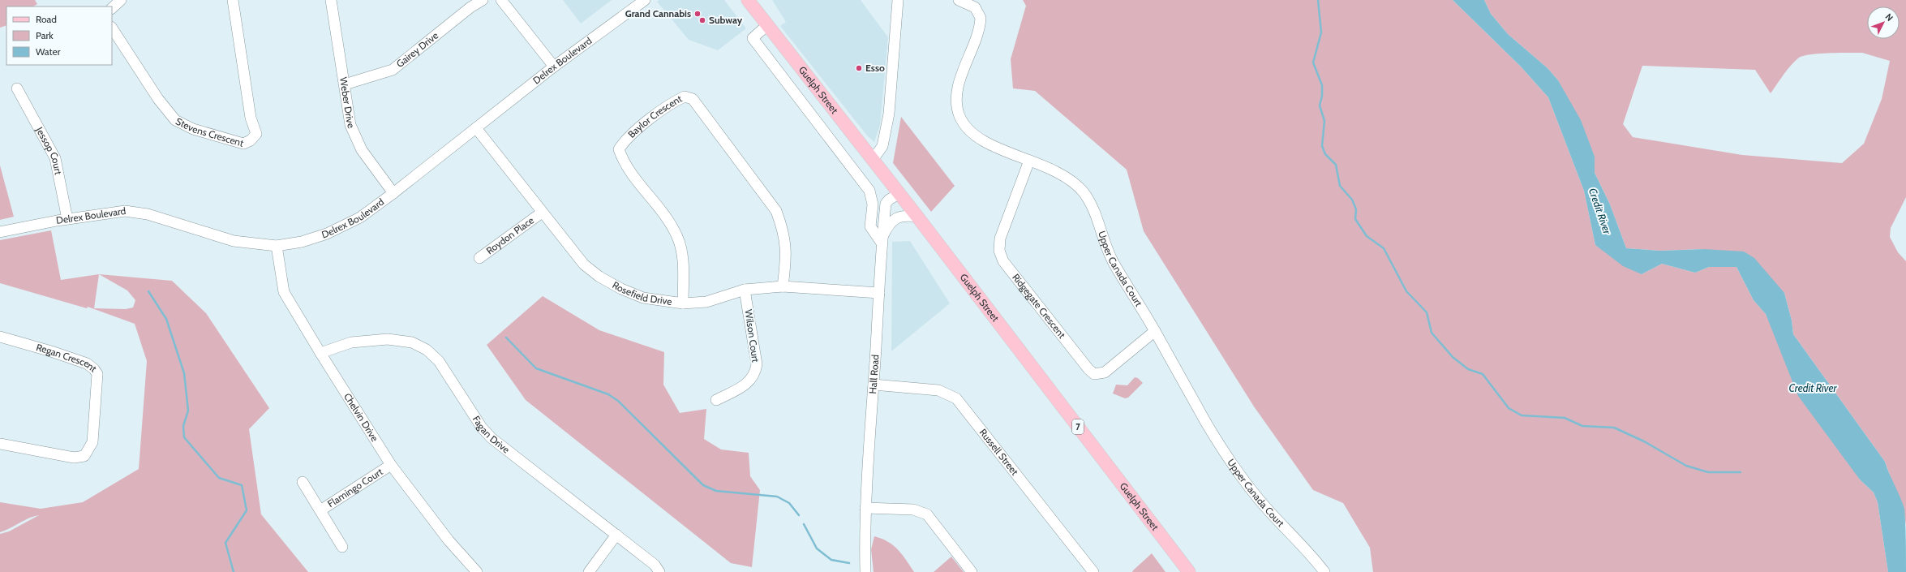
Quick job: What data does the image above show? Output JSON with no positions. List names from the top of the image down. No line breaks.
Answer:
{"streets":{"main road":["Guelph Street","7"],"street":["Gairey Drive","Delrex Boulevard","Weber Drive","Baylor Crescent","Stevens Crescent","Jessop Court","Roydon Place","Upper Canada Court","Rosefield Drive","Ridgegate Crescent","Wilson Court","Regan Crescent","Hall Road","Chelvin Drive","Fagan Drive","Russell Street","Flamingo Court"]},"crossings":[["Gairey Drive","Weber Drive"],["Delrex Boulevard","Weber Drive"],["Delrex Boulevard","Jessop Court"],["Delrex Boulevard","Rosefield Drive"],["Delrex Boulevard","Chelvin Drive"],["Guelph Street","Hall Road"],["Baylor Crescent","Rosefield Drive"],["Roydon Place","Rosefield Drive"],["Upper Canada Court","Ridgegate Crescent"],["Rosefield Drive","Wilson Court"],["Rosefield Drive","Hall Road"],["Hall Road","Russell Street"],["Chelvin Drive","Fagan Drive"],["Chelvin Drive","Flamingo Court"]],"water":["Credit River"],"places":["Grand Cannabis","Subway","Esso"],"legend":["Road","Park","Water"],"north":"top right"}
